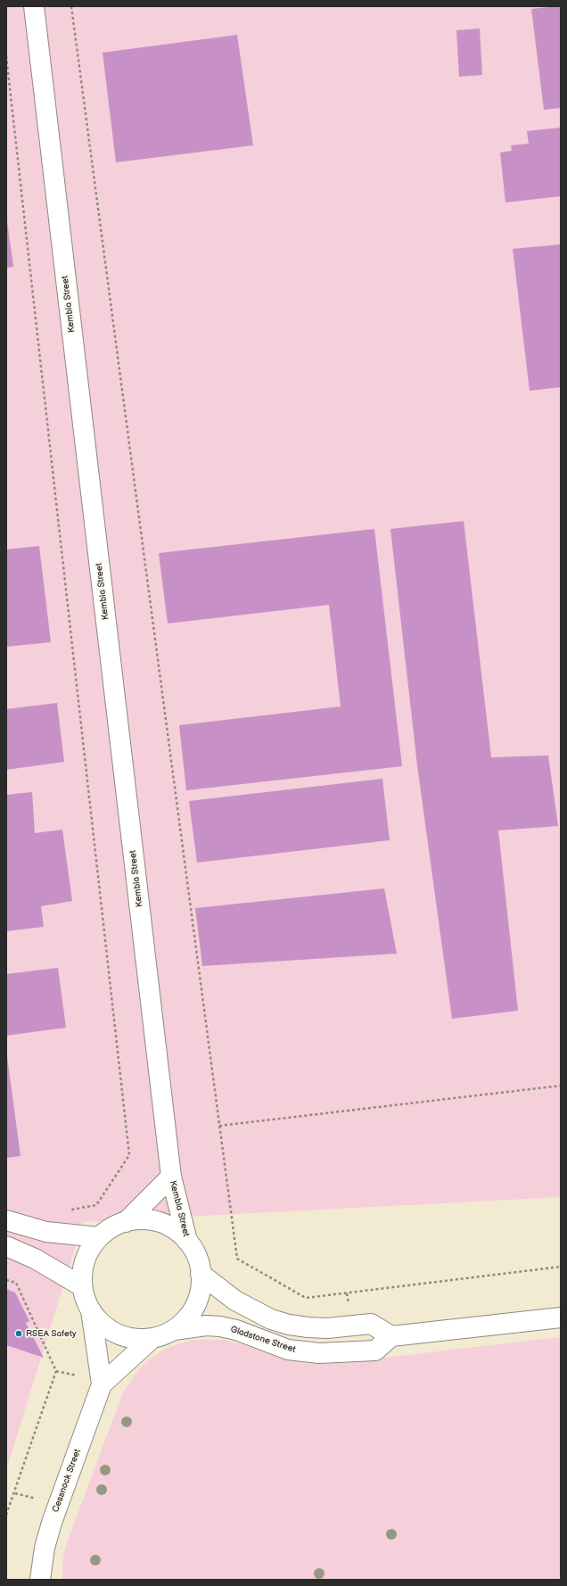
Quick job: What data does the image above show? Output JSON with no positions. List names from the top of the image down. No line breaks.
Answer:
{"streets":{"street":["Kembla Street","Gladstone Street","Cessnock Street"]},"crossings":[["Kembla Street","Gladstone Street"],["Kembla Street","Cessnock Street"],["Gladstone Street","Cessnock Street"]],"places":["RSEA Safety"]}
